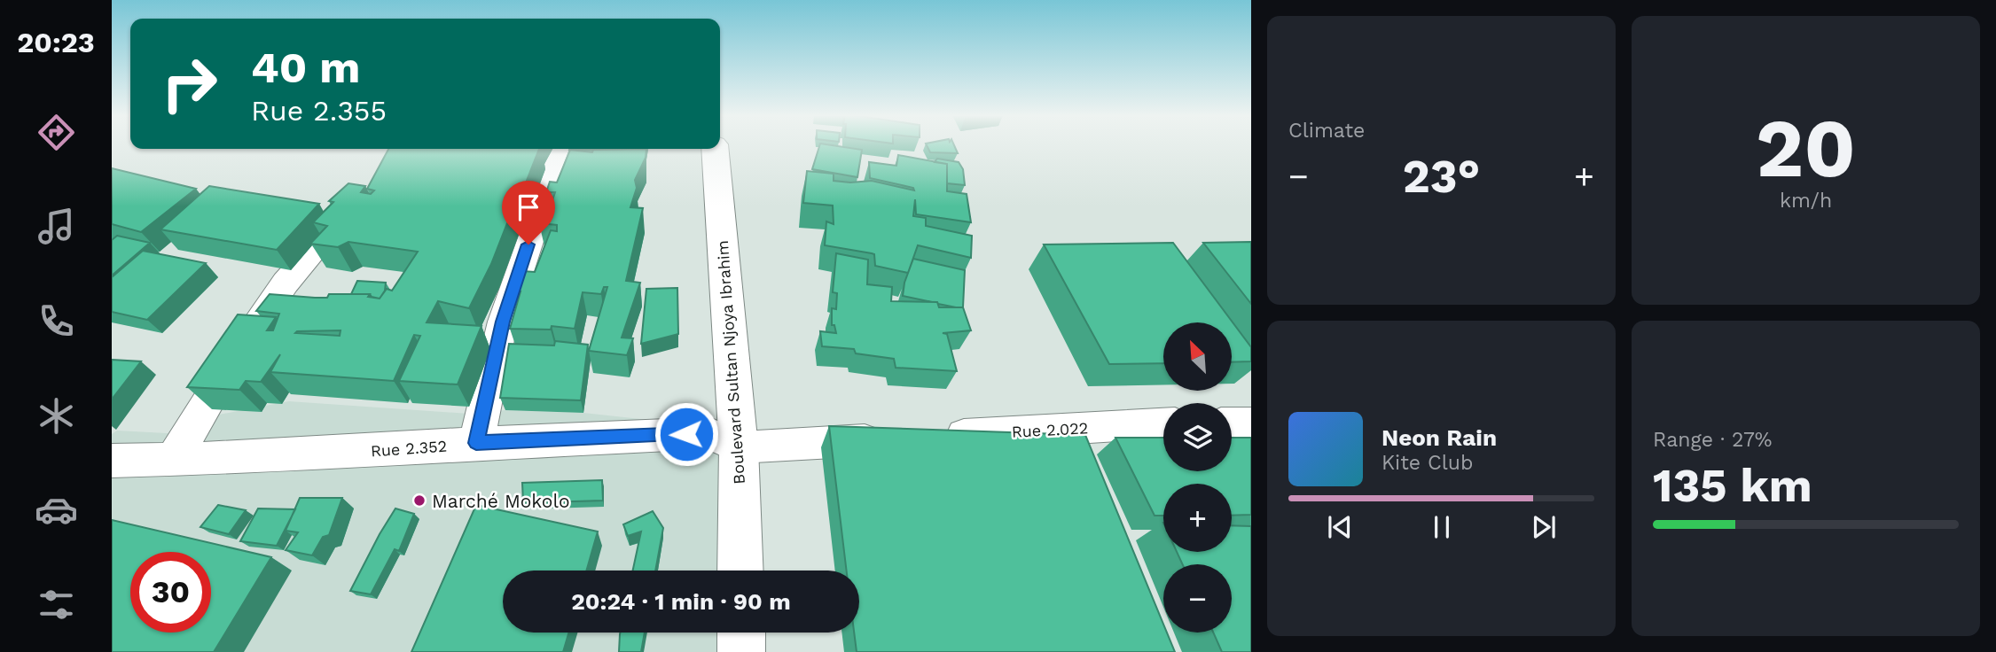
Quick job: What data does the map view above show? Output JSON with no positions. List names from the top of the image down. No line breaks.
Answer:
{"streets":{"street":["Boulevard Sultan Njoya Ibrahim","Rue 2.022","Rue 2.352"]},"crossings":[["Boulevard Sultan Njoya Ibrahim","Rue 2.352"]],"places":["Marché Mokolo"],"north":"top left","page":{"tabs":"20:23","tile":["Climate",["20","km/h"],["Range · 27%","135 km"]],"turn":["40 m","Rue 2.355"],"heat":["−","23°","+"],"map_buttons":["+","−"],"song":["Neon Rain","Kite Club"],"limit":"30","trip":"20:24 · 1 min · 90 m"}}
